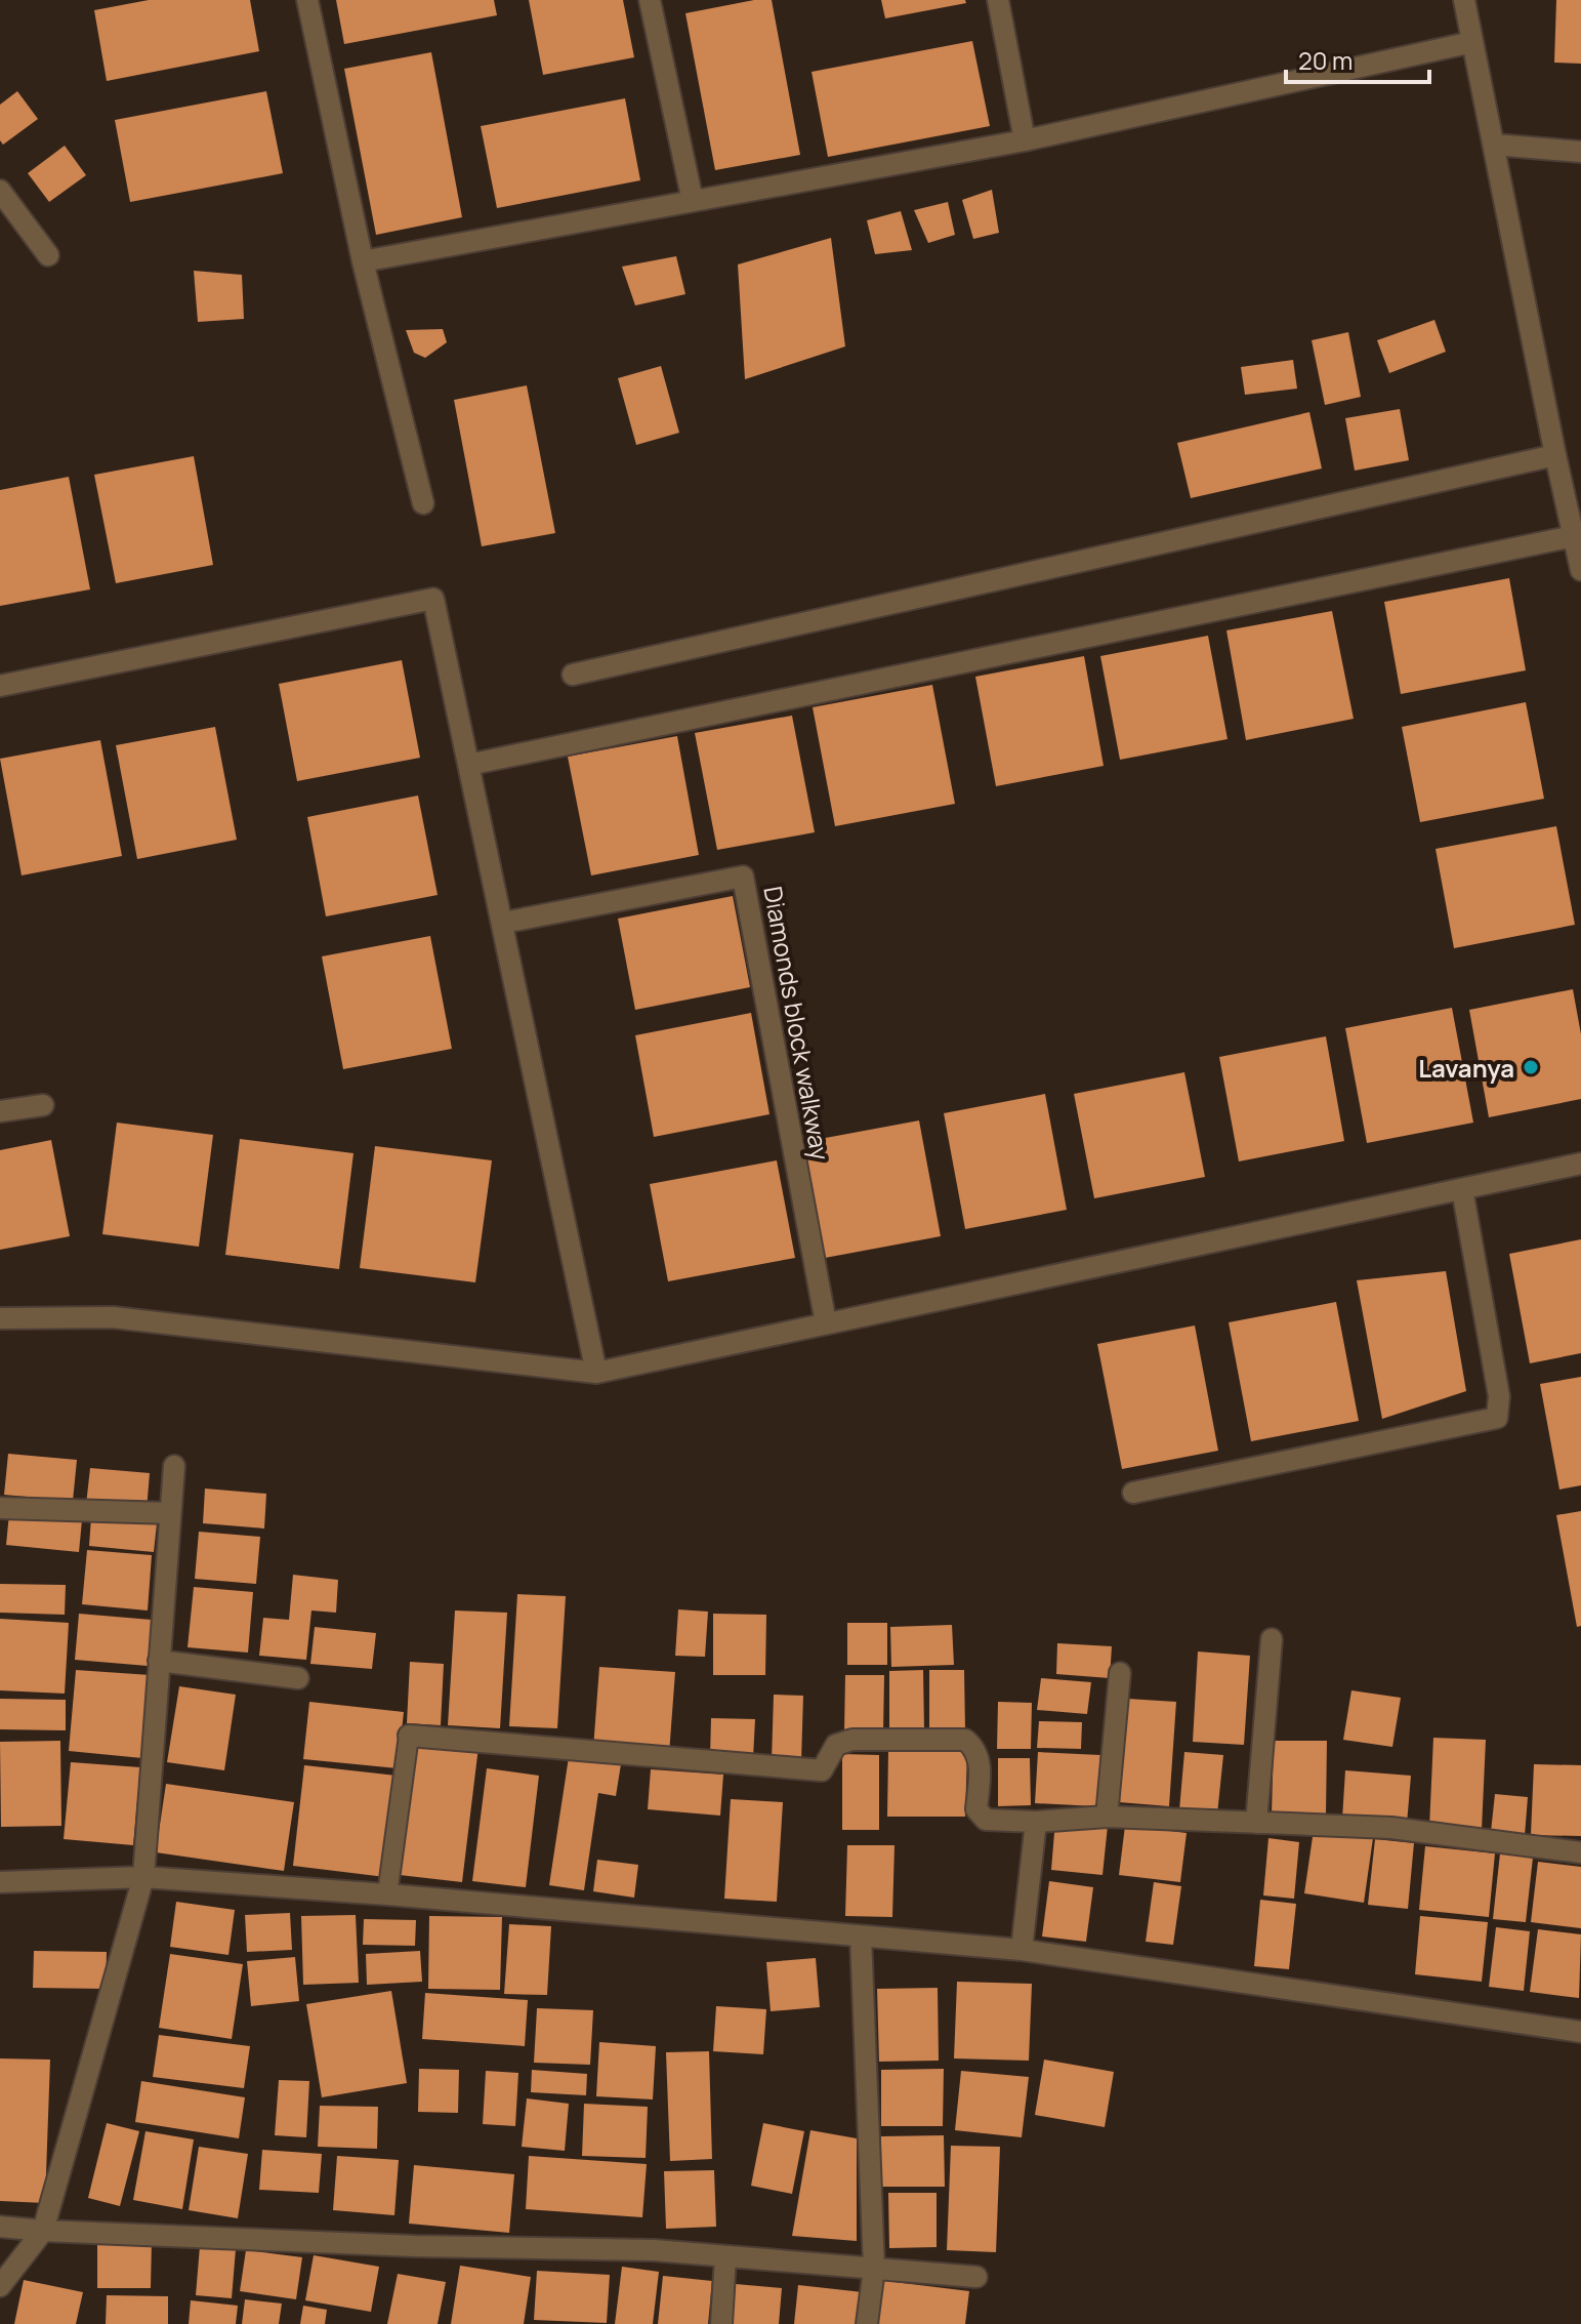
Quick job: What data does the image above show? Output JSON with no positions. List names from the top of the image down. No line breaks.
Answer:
{"streets":{"street":["Diamonds block walkway"]},"places":["Lavanya"],"scale_bar":"20 m"}
